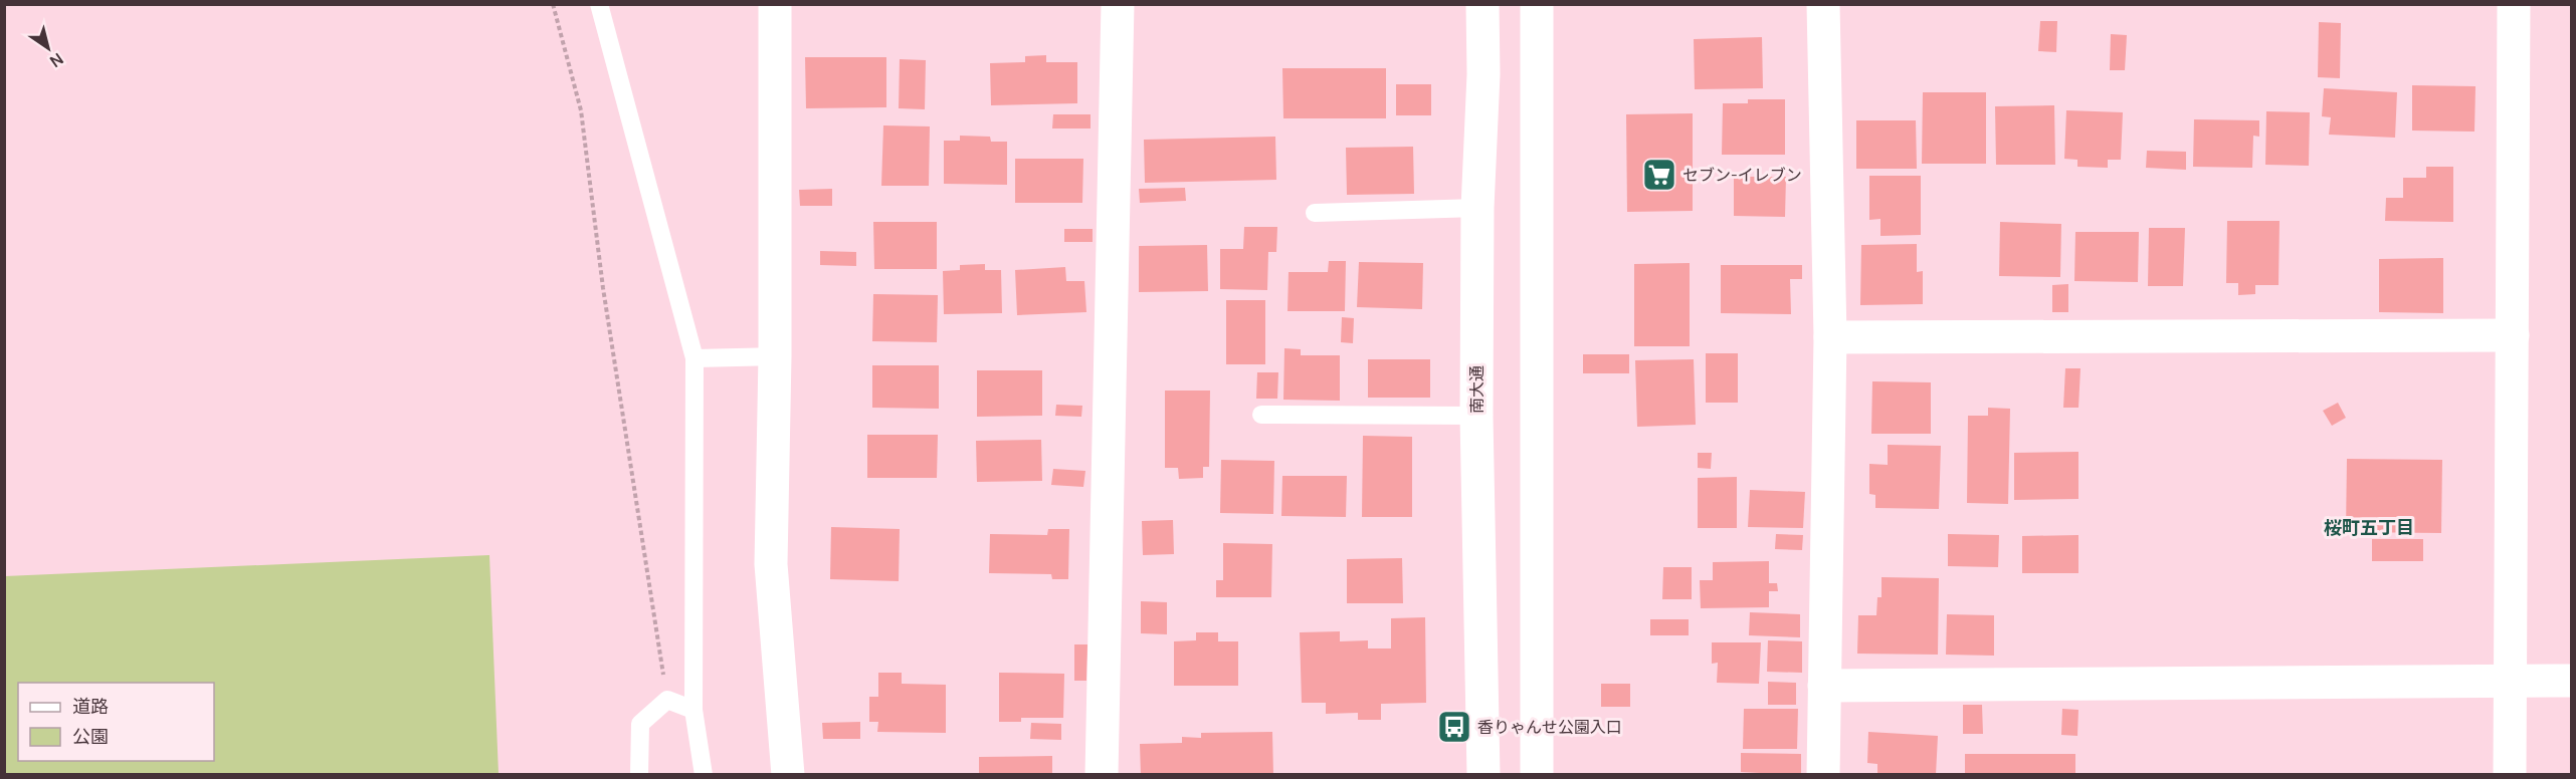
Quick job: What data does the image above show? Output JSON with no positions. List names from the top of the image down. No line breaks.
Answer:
{"streets":{"street":["南大通"]},"districts":["桜町五丁目"],"places":{"supermarket":["セブン-イレブン"],"bus stop":["香りゃんせ公園入口"]},"legend":["道路","公園"],"north":"bottom right"}
